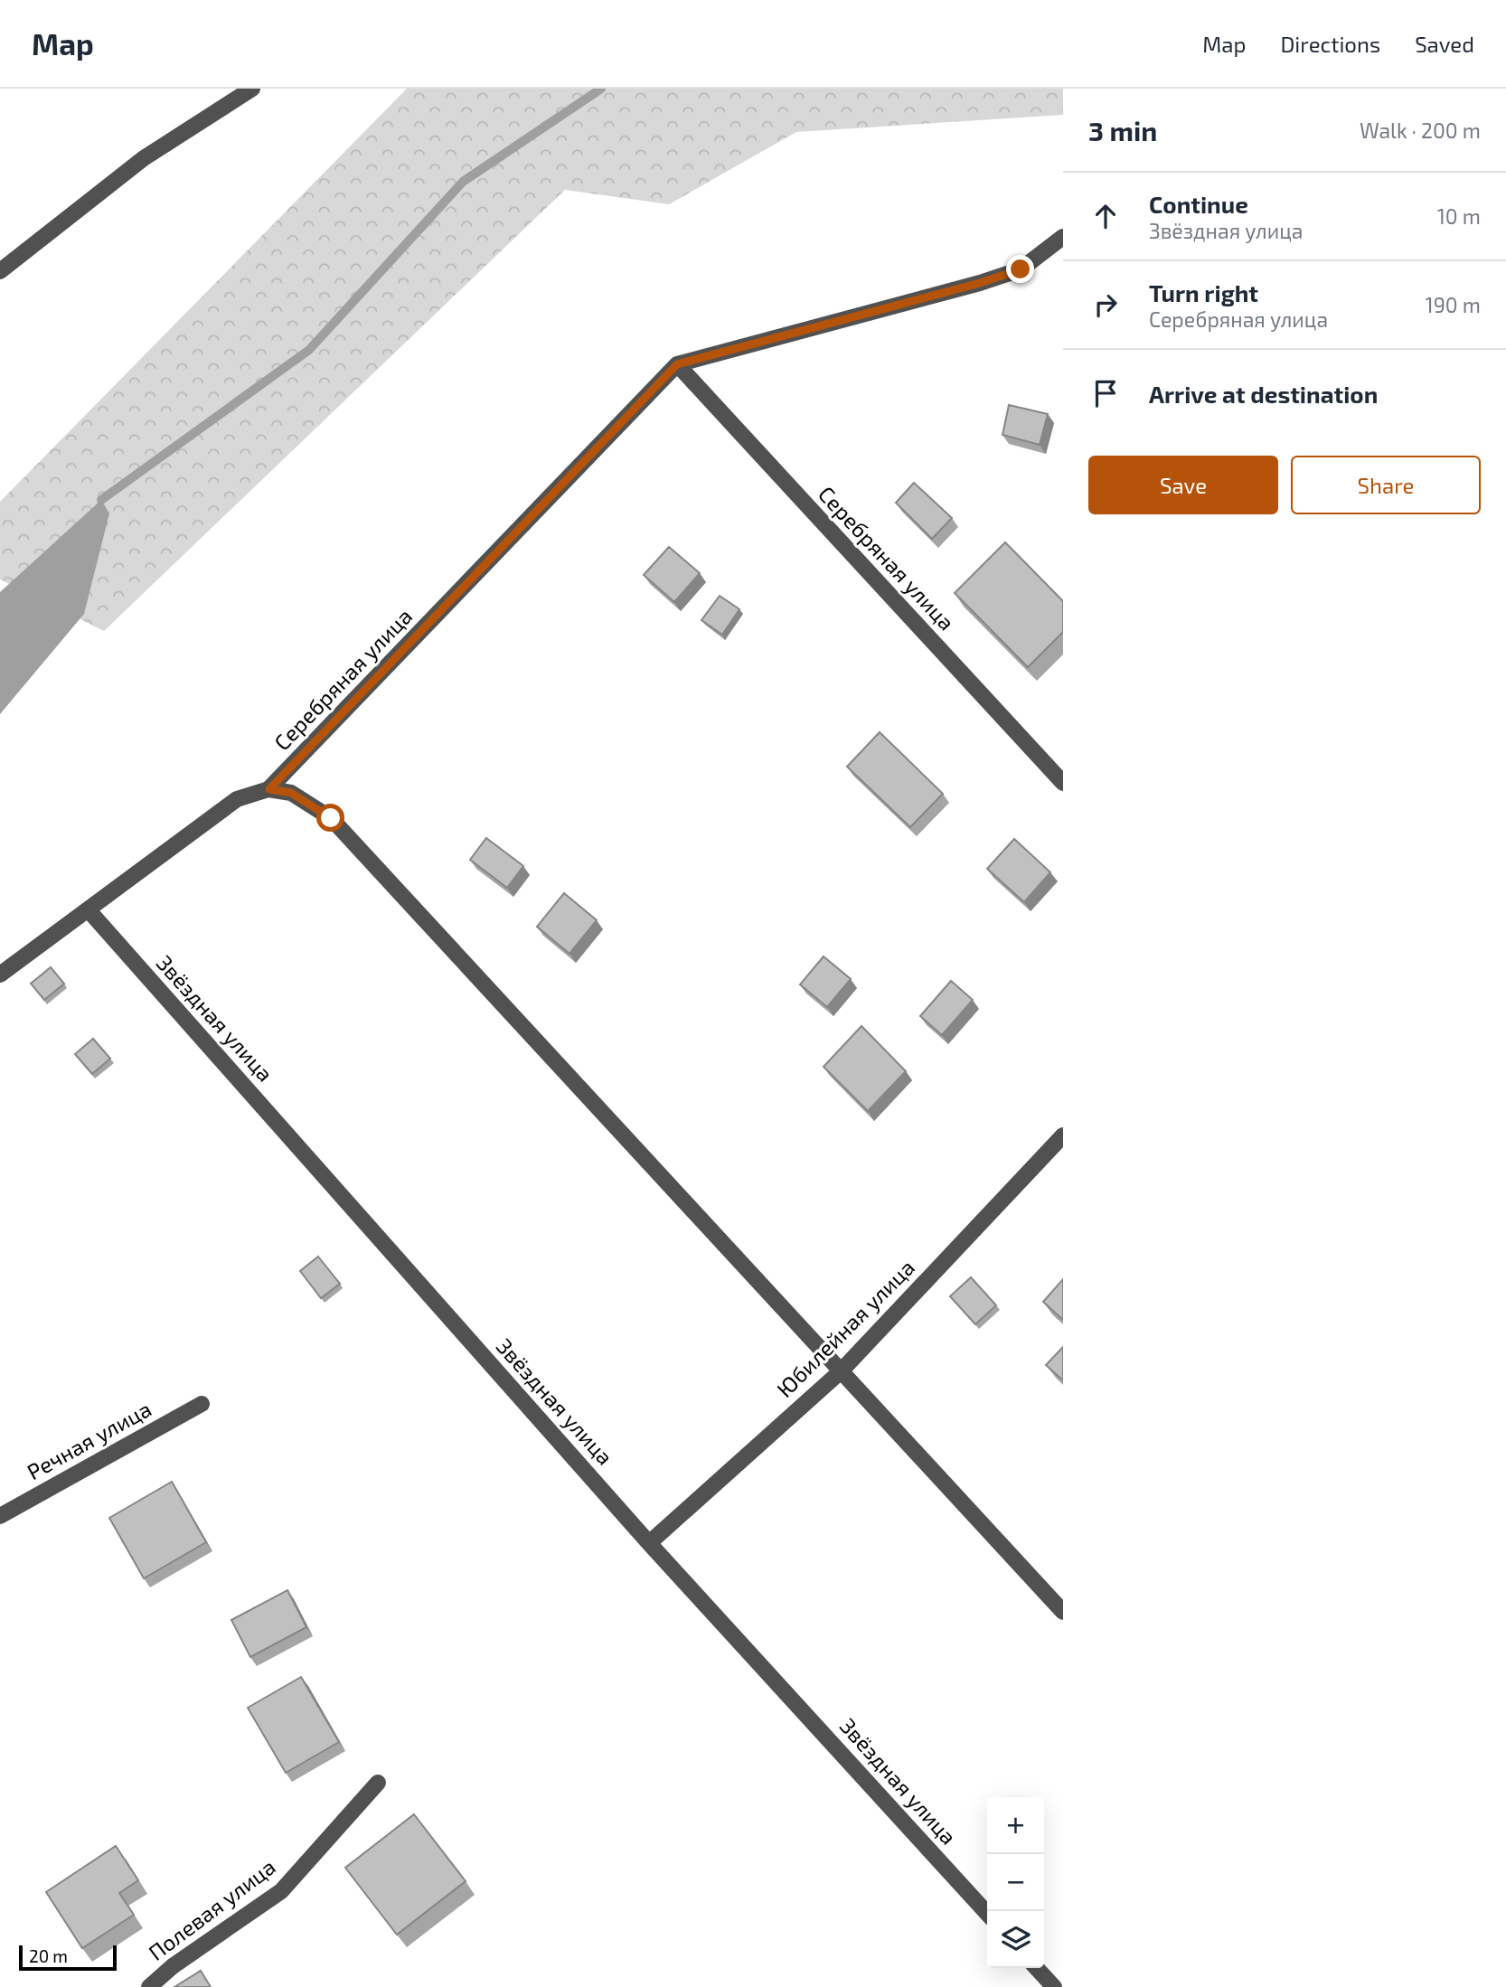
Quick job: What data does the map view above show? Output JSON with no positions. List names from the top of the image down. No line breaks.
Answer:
{"streets":{"street":["Серебряная улица","Звёздная улица","Юбилейная улица","Речная улица","Полевая улица"]},"crossings":[["Серебряная улица","Звёздная улица"],["Звёздная улица","Юбилейная улица"]],"scale_bar":"20 m","page":{"header":"Map","nav":["Map","Directions","Saved"],"heading":["3 min","Walk · 200 m"],"list":[["Continue","Звёздная улица","10 m"],["Turn right","Серебряная улица","190 m"],"Arrive at destination"],"buttons":["Save","Share"],"map_buttons":["+","−"],"scale":"20 m"}}
